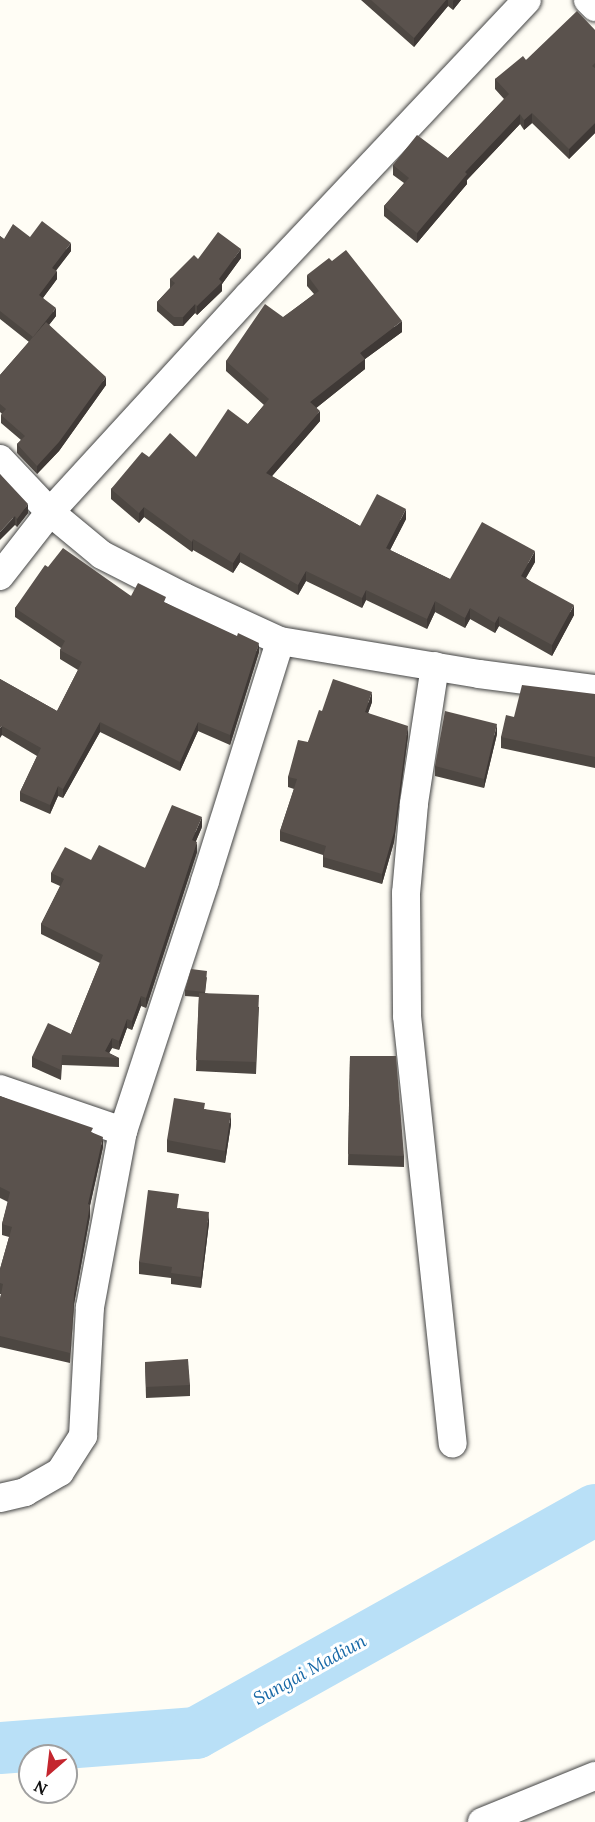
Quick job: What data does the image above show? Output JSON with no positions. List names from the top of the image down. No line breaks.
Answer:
{"water":["Sungai Madiun"],"north":"bottom left"}
